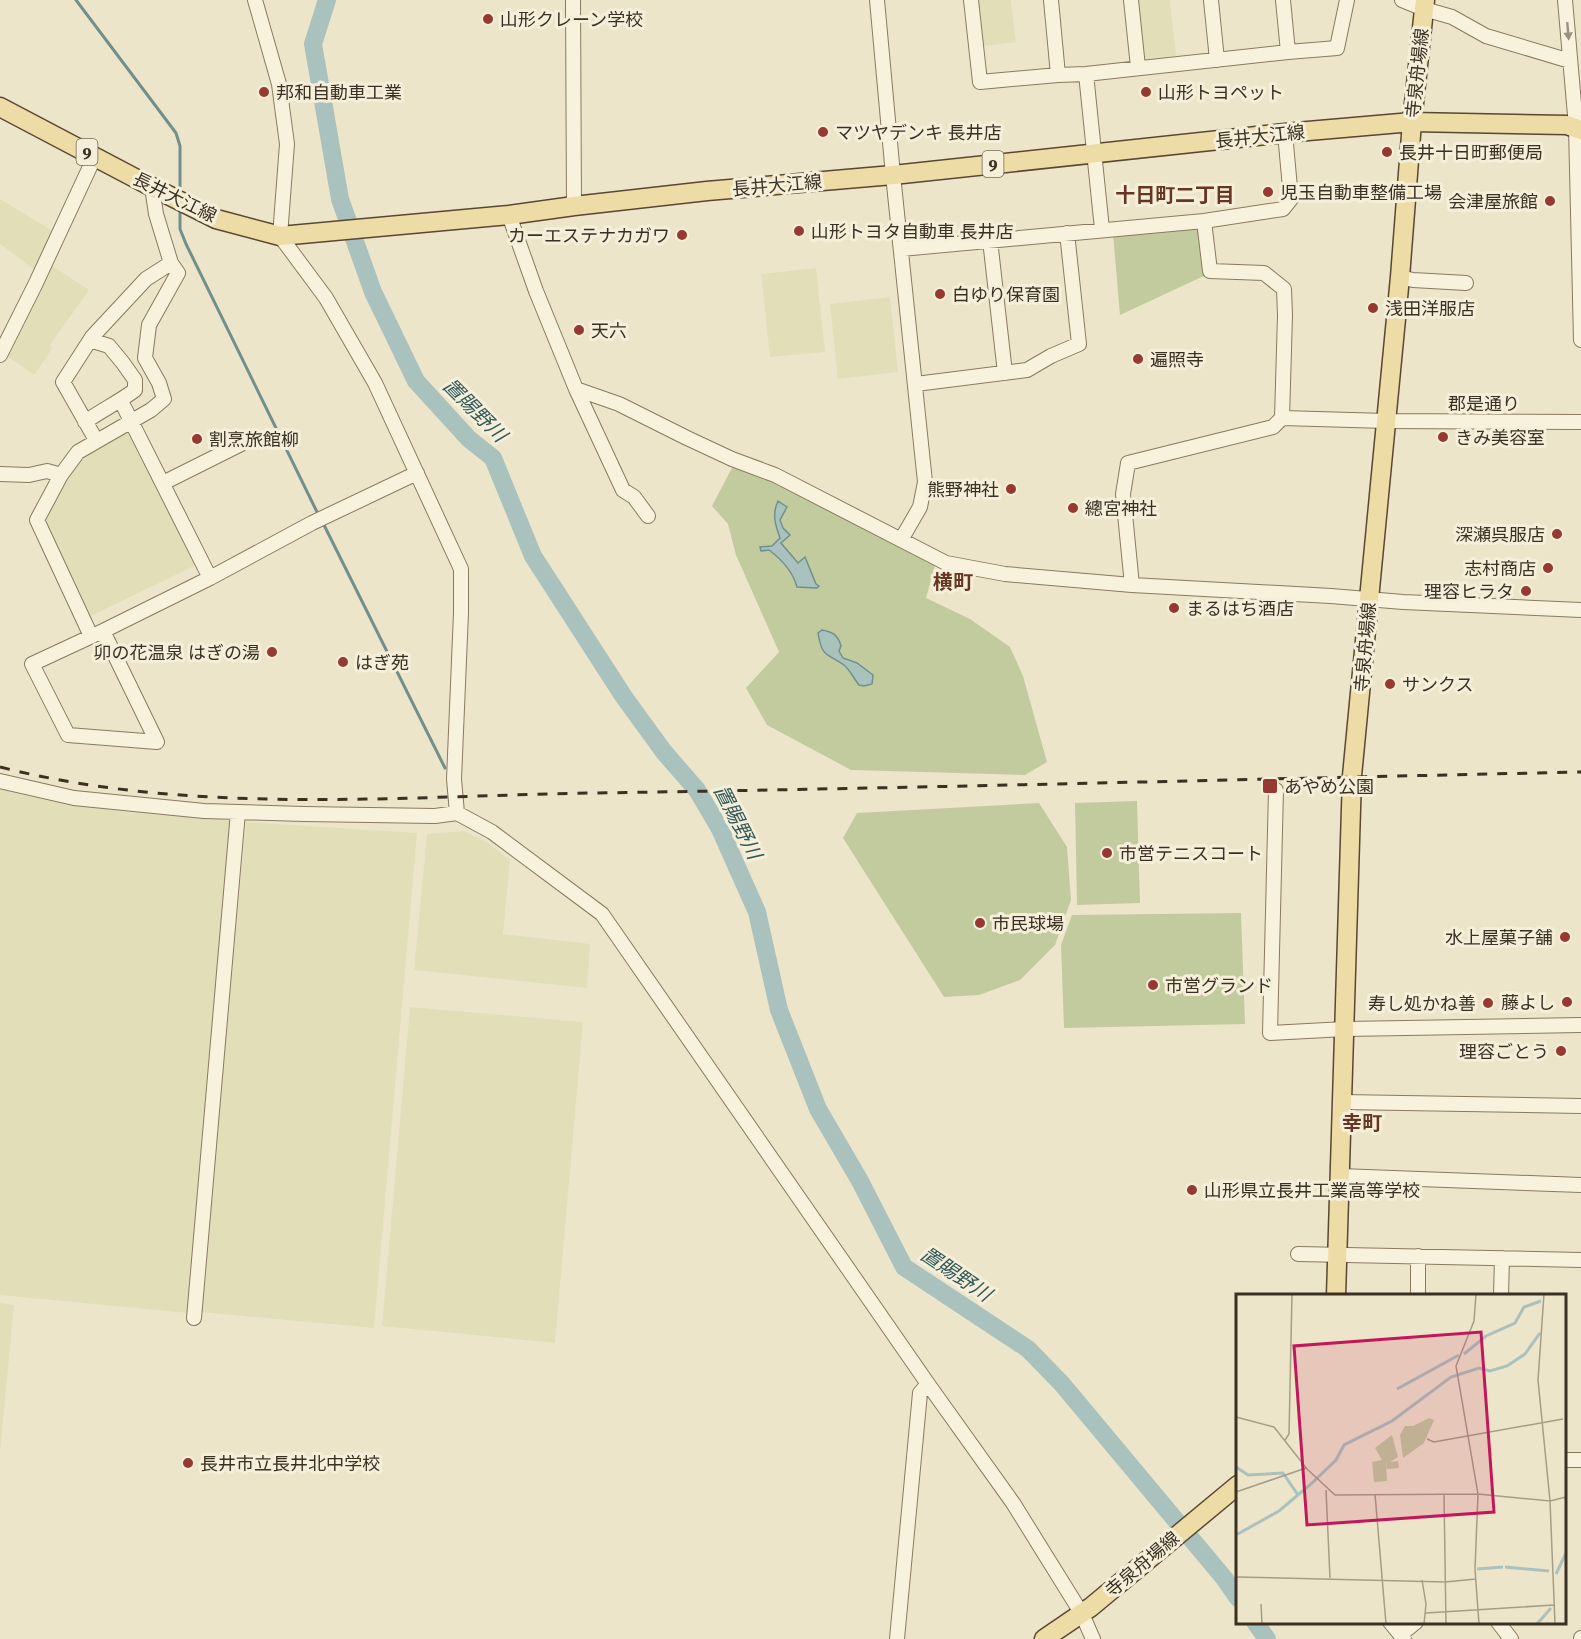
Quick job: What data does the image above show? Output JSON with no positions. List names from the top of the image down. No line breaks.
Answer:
{"streets":{"main road":["寺泉舟場線","長井大江線","9"],"street":["郡是通り"]},"crossings":[["寺泉舟場線","長井大江線"],["寺泉舟場線","郡是通り"]],"districts":["十日町二丁目","横町","幸町"],"water":["置賜野川"],"places":{"other":["山形クレーン学校","邦和自動車工業","山形トヨペット","マツヤデンキ 長井店","長井十日町郵便局","児玉自動車整備工場","会津屋旅館","山形トヨタ自動車 長井店","カーエステナカガワ","白ゆり保育園","浅田洋服店","天六","遍照寺","きみ美容室","割烹旅館柳","熊野神社","總宮神社","深瀬呉服店","志村商店","理容ヒラタ","まるはち酒店","卯の花温泉 はぎの湯","はぎ苑","サンクス","市営テニスコート","市民球場","水上屋菓子舗","市営グランド","藤よし","寿し処かね善","理容ごとう","山形県立長井工業高等学校","長井市立長井北中学校"],"transit":["あやめ公園"]}}
